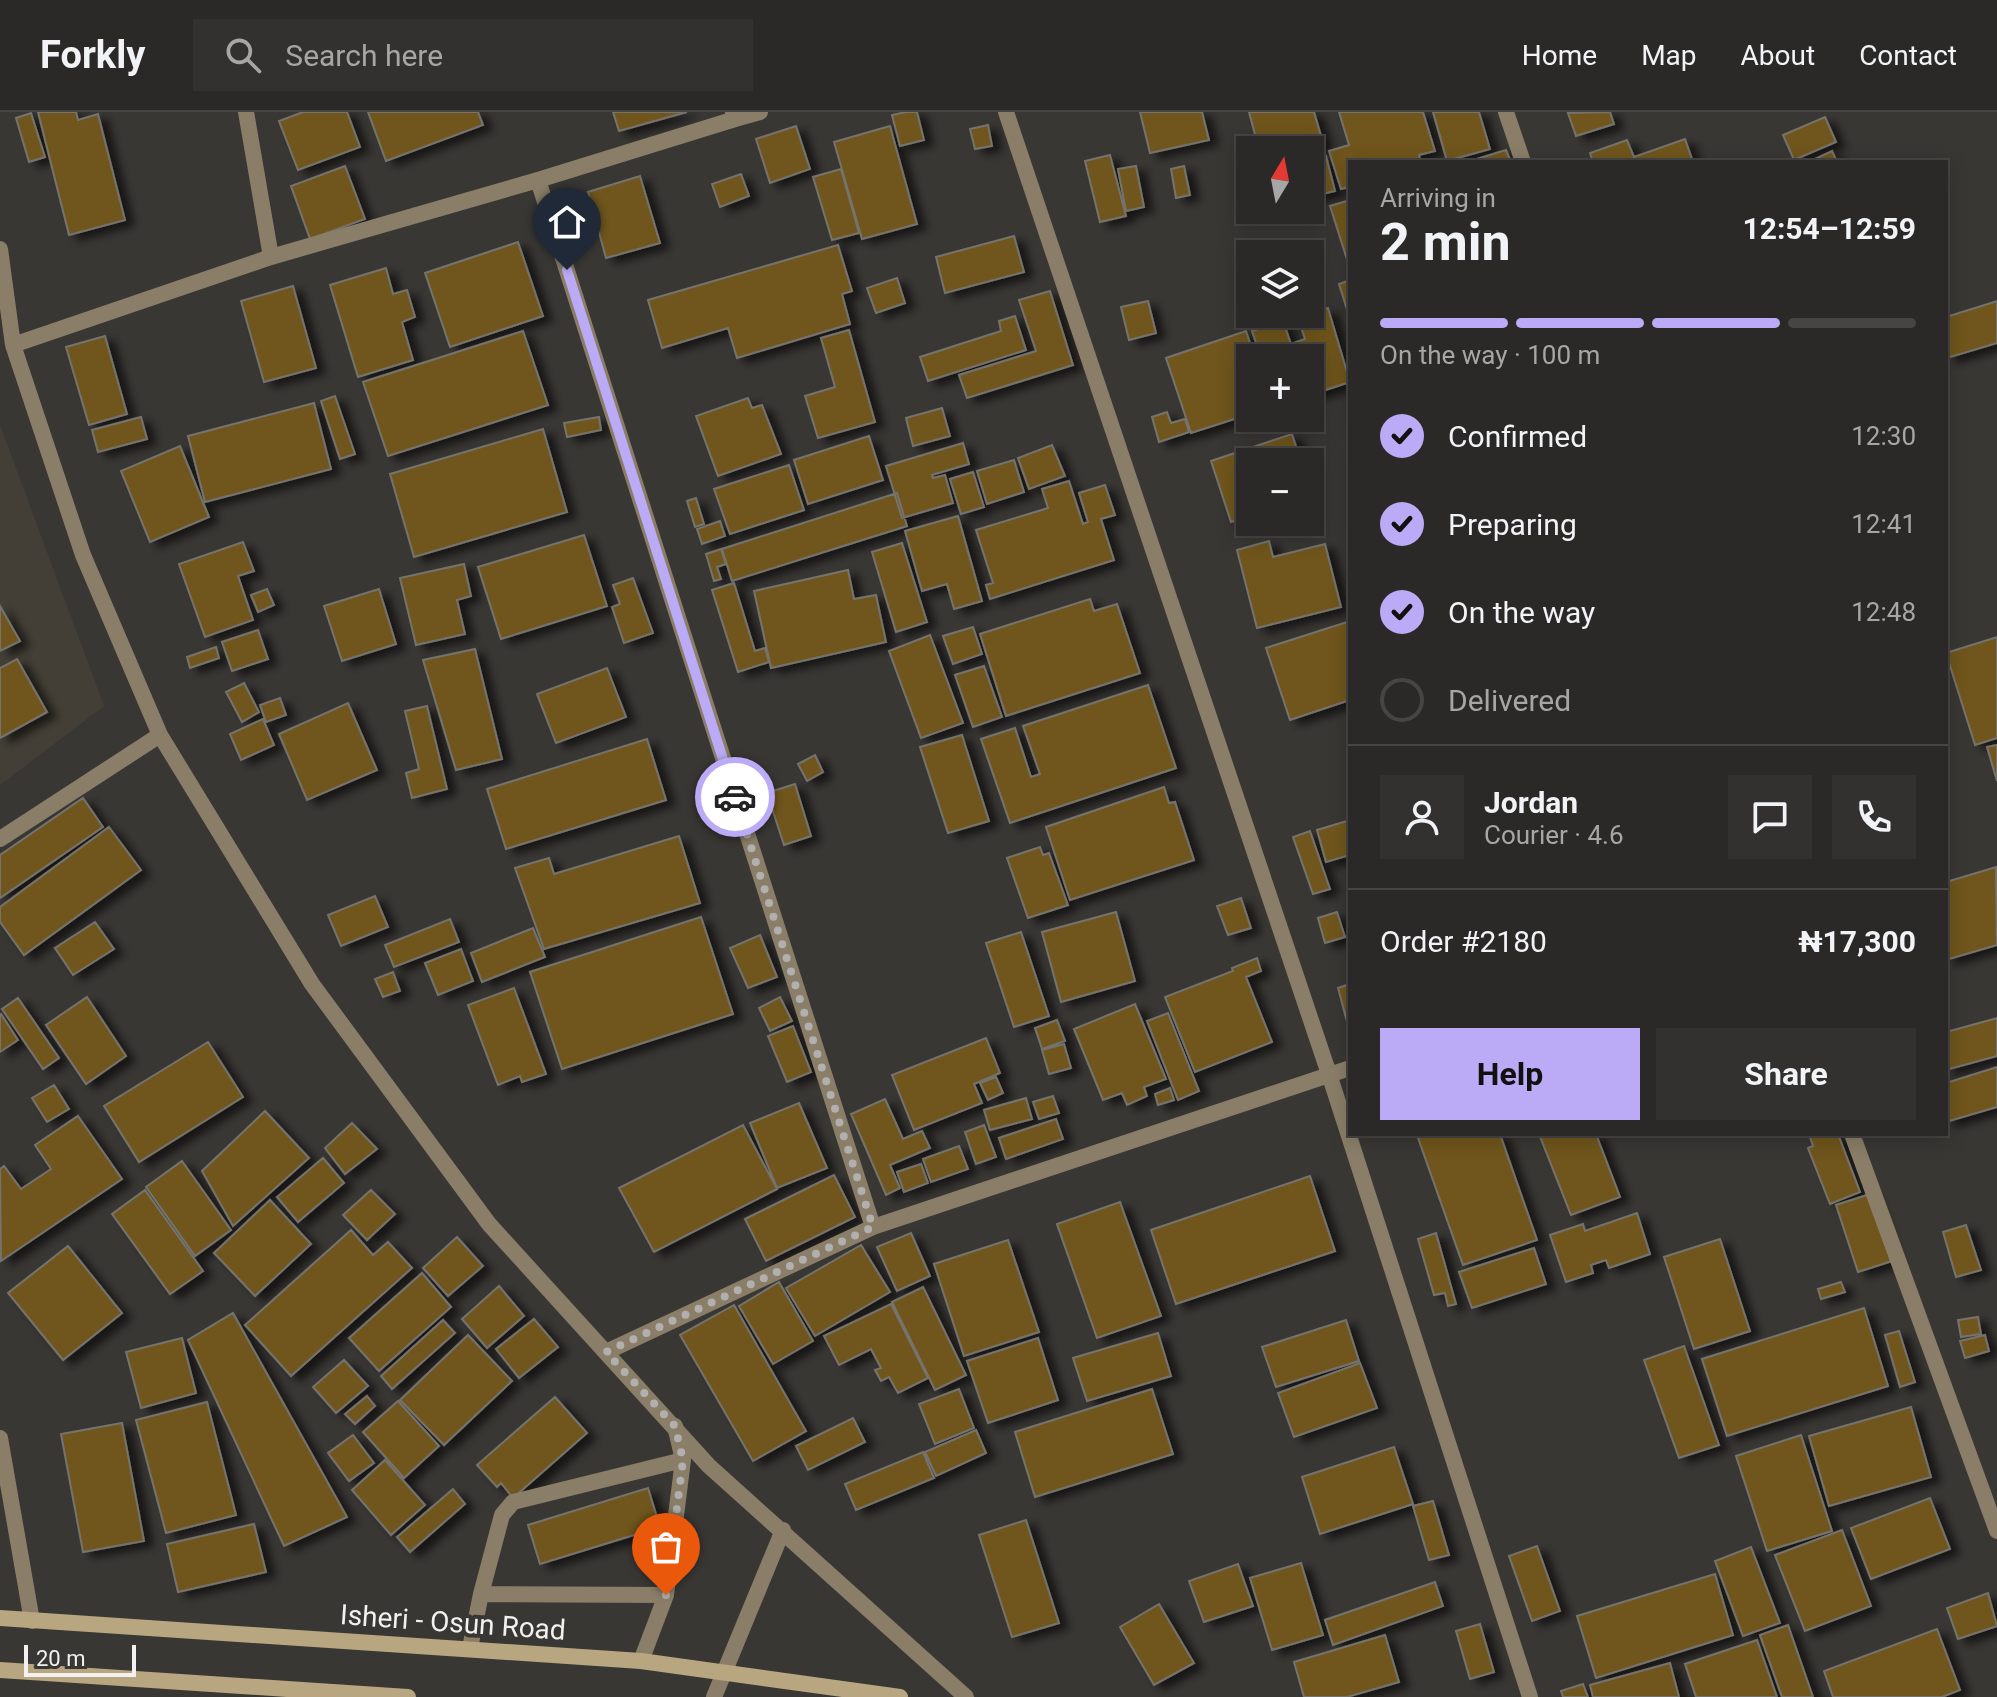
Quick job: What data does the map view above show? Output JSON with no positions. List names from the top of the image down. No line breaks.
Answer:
{"streets":{"main road":["Isheri - Osun Road"]},"scale_bar":"20 m","north":"top","page":{"header":"Forkly","search":"Search here","nav":["Home","Map","About","Contact"],"map_buttons":["+","−"],"heading":["2 min","Arriving in","12:54–12:59"],"panel":["Jordan","Courier · 4.6","Order #2180","₦17,300"],"bar":"On the way · 100 m","list":[["Confirmed","12:30"],["Preparing","12:41"],["On the way","12:48"],"Delivered"],"buttons":["Help","Share"],"scale":"20 m"}}
